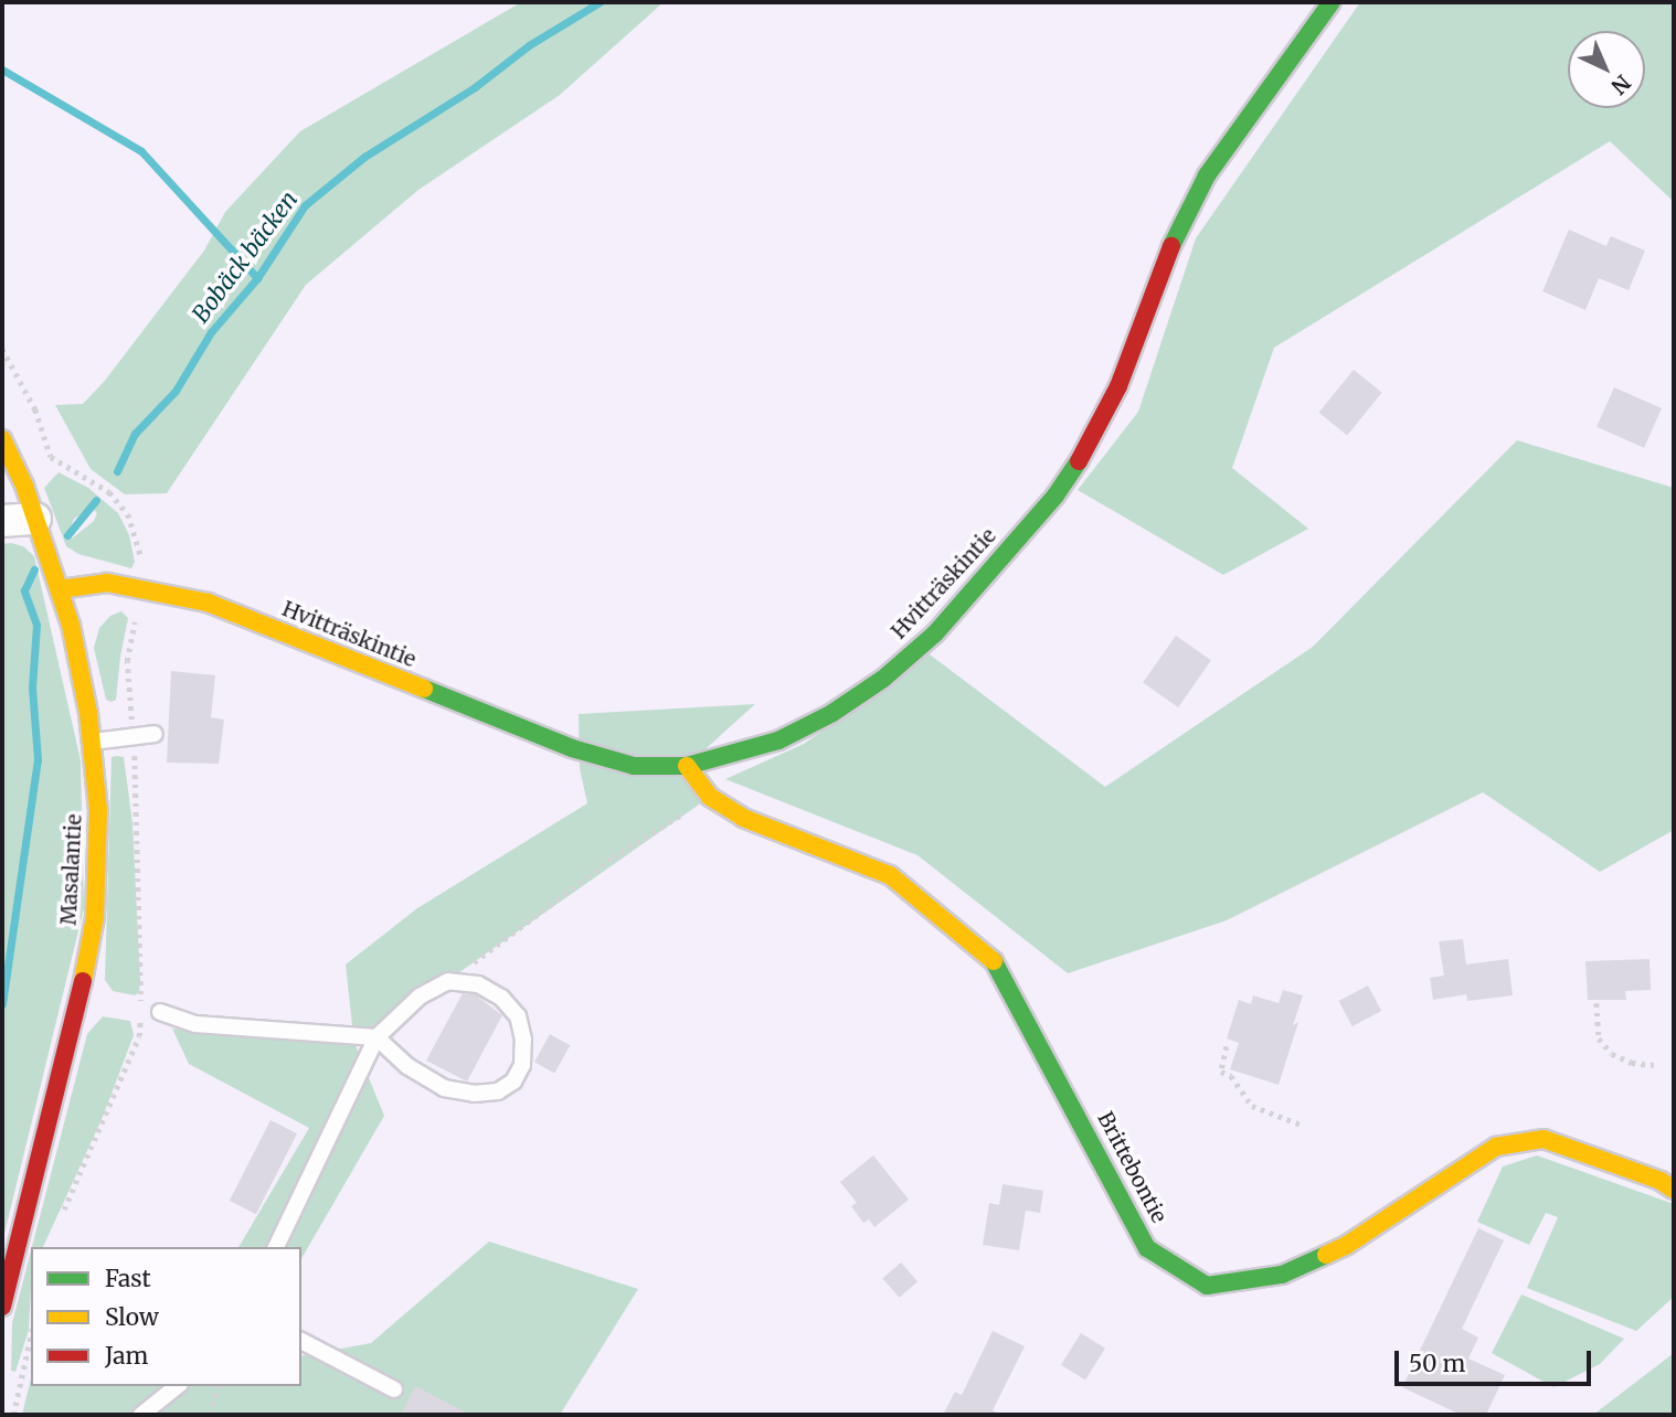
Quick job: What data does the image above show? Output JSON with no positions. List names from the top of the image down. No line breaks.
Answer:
{"streets":{"street":["Hvitträskintie","Masalantie","Brittebontie"]},"crossings":[["Hvitträskintie","Masalantie"],["Hvitträskintie","Brittebontie"]],"water":["Bobäck bäcken"],"legend":["Fast","Slow","Jam"],"scale_bar":"50 m","north":"bottom right"}
